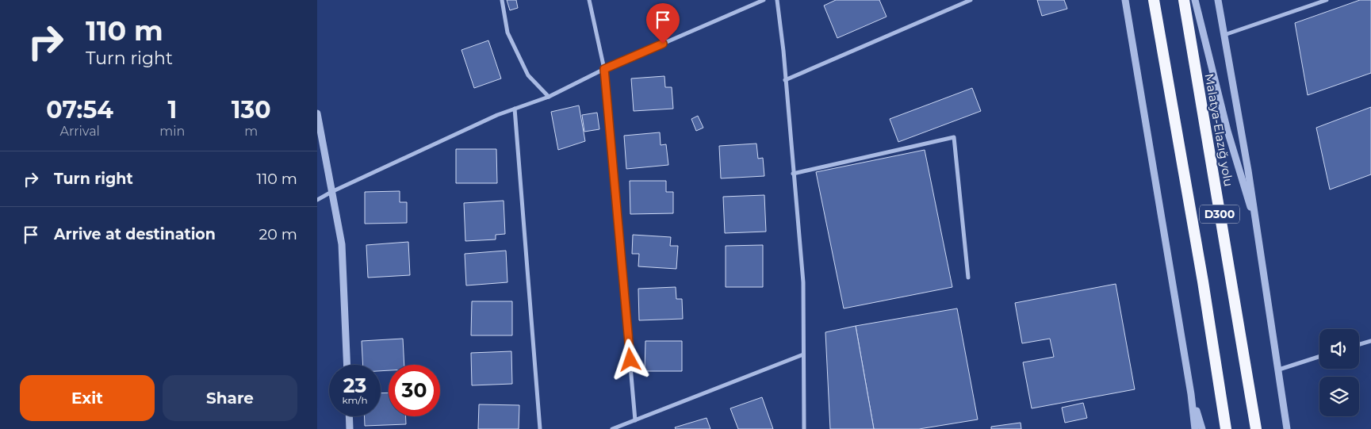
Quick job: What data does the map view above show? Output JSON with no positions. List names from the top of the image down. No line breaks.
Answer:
{"streets":{"highway":["Malatya-Elazığ yolu","D300"]},"page":{"turn":["110 m","Turn right"],"eta":["07:54","Arrival","1","min","130","m"],"list":[{"name":"Turn right","value":"110 m"},{"name":"Arrive at destination","value":"20 m"}],"speed":"23 km/h","limit":"30","buttons":["Exit","Share"]}}
